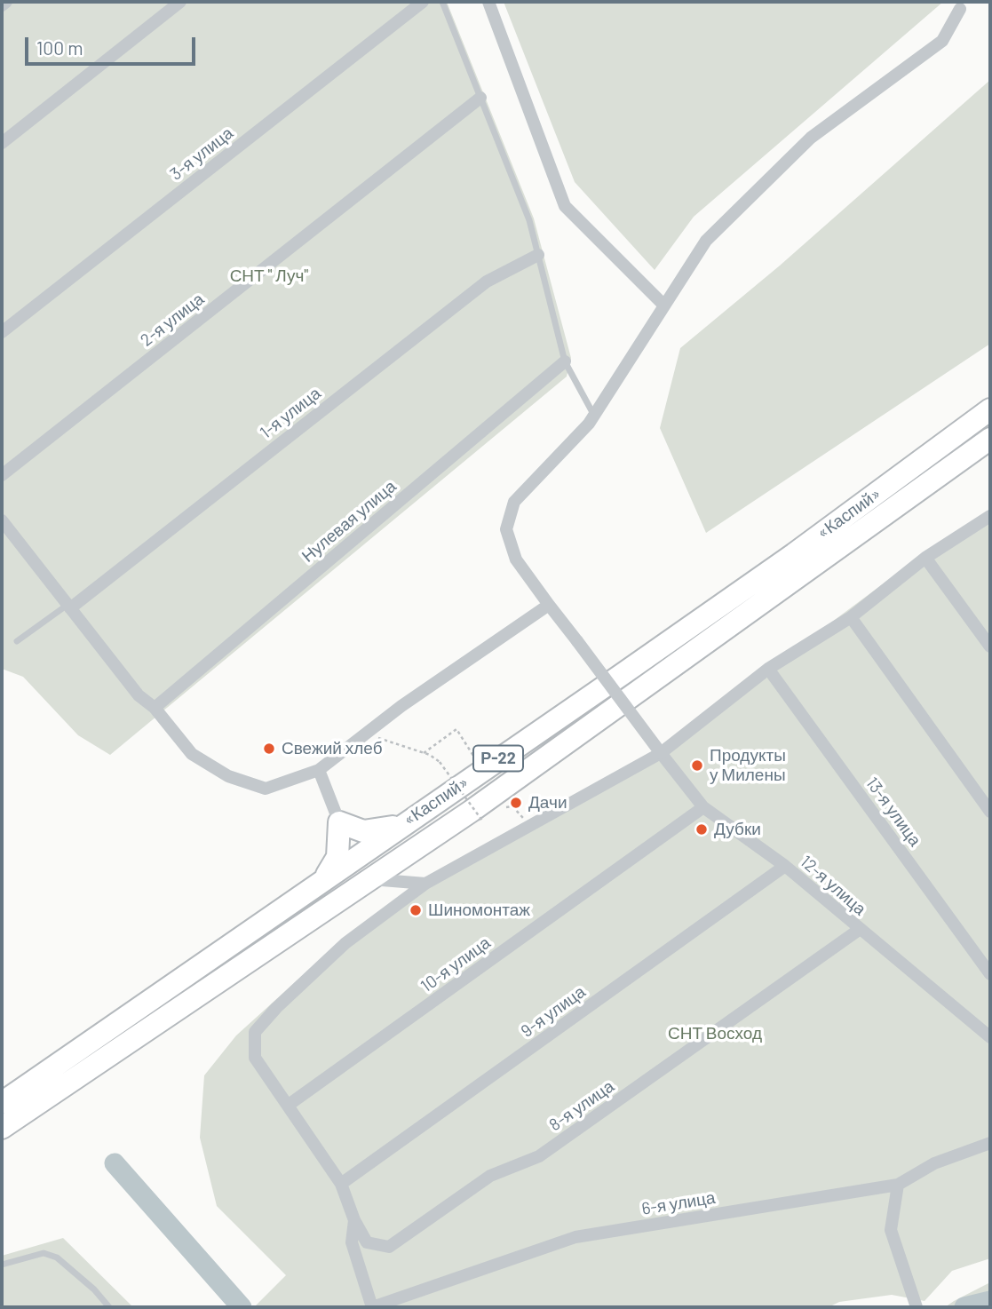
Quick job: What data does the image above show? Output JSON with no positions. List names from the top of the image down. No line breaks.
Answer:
{"streets":{"highway":["«Каспий»","Р-22"],"street":["3-я улица","2-я улица","1-я улица","Нулевая улица","13-я улица","12-я улица","10-я улица","9-я улица","8-я улица","6-я улица"]},"crossings":[["13-я улица","8-я улица"],["12-я улица","10-я улица"],["12-я улица","9-я улица"],["12-я улица","8-я улица"],["10-я улица","8-я улица"],["9-я улица","8-я улица"],["8-я улица","6-я улица"]],"parks":["СНТ \" Луч\"","СНТ Восход"],"places":["Свежий хлеб","Продукты у Милены","Дачи","Дубки","Шиномонтаж"],"scale_bar":"100 m"}
